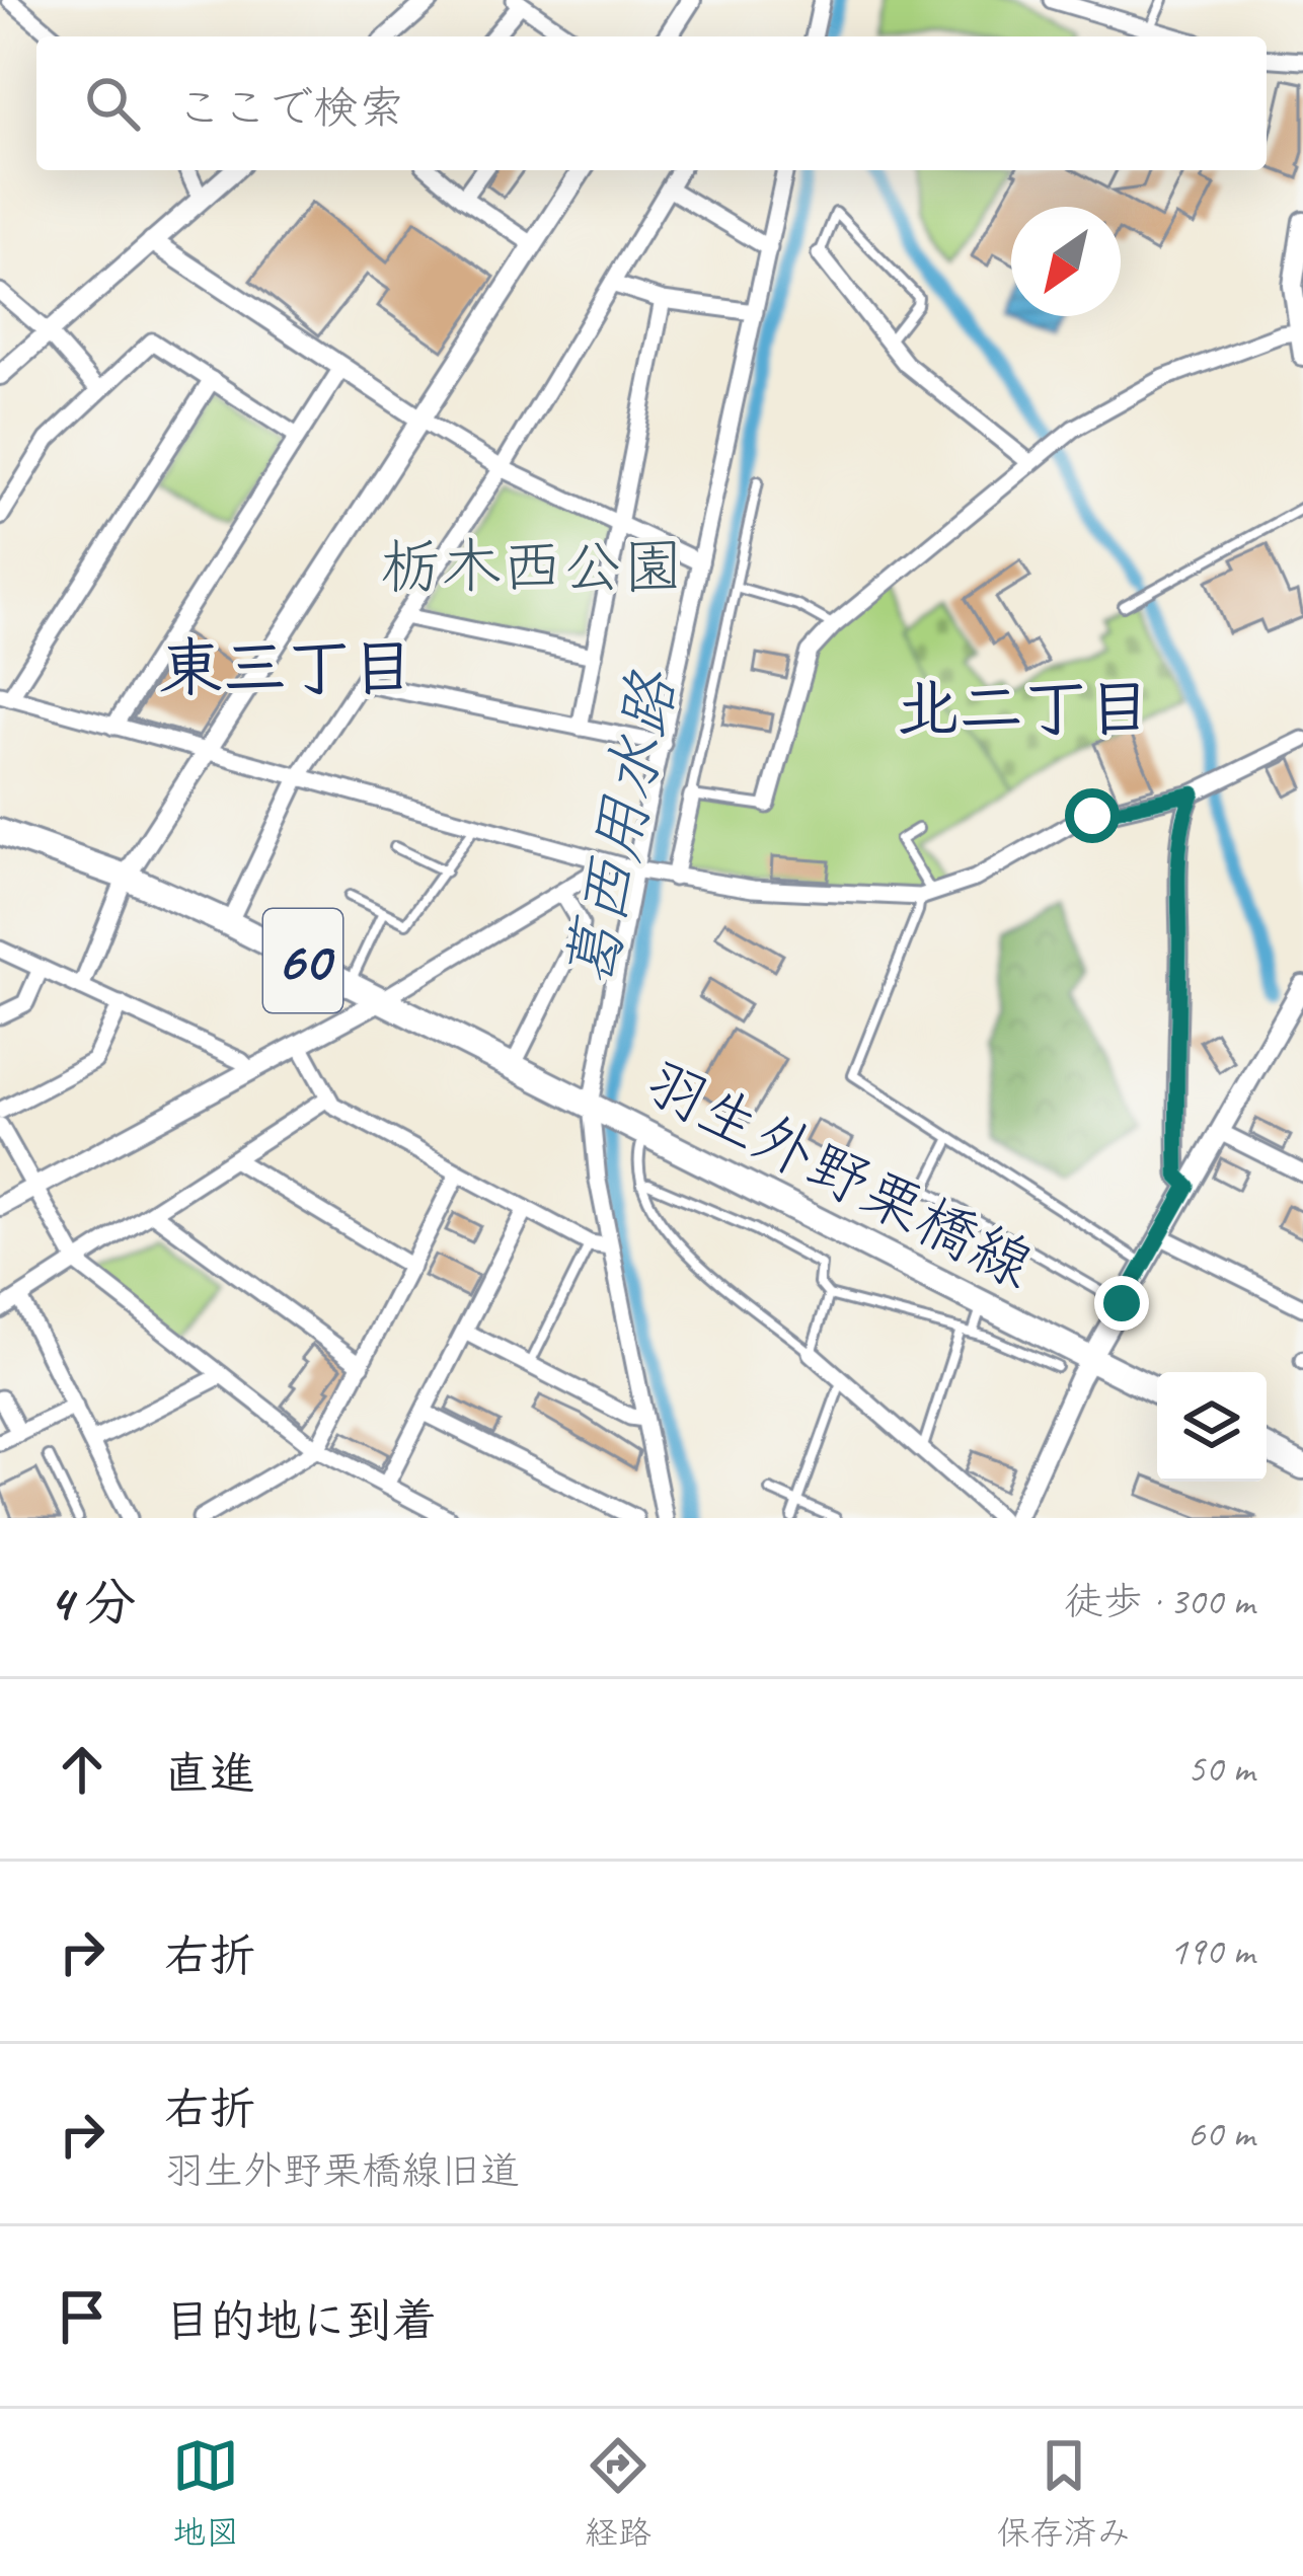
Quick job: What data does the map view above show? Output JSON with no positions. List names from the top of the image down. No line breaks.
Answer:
{"streets":{"main road":["60","羽生外野栗橋線"]},"districts":["東三丁目","北二丁目"],"water":["葛西用水路"],"parks":["栃木西公園"],"north":"bottom left","page":{"search":"ここで検索","heading":["4 分","徒歩 · 300 m"],"list":[["直進","50 m"],["右折","190 m"],["右折","羽生外野栗橋線旧道","60 m"],"目的地に到着"],"nav":["地図","経路","保存済み"]}}
